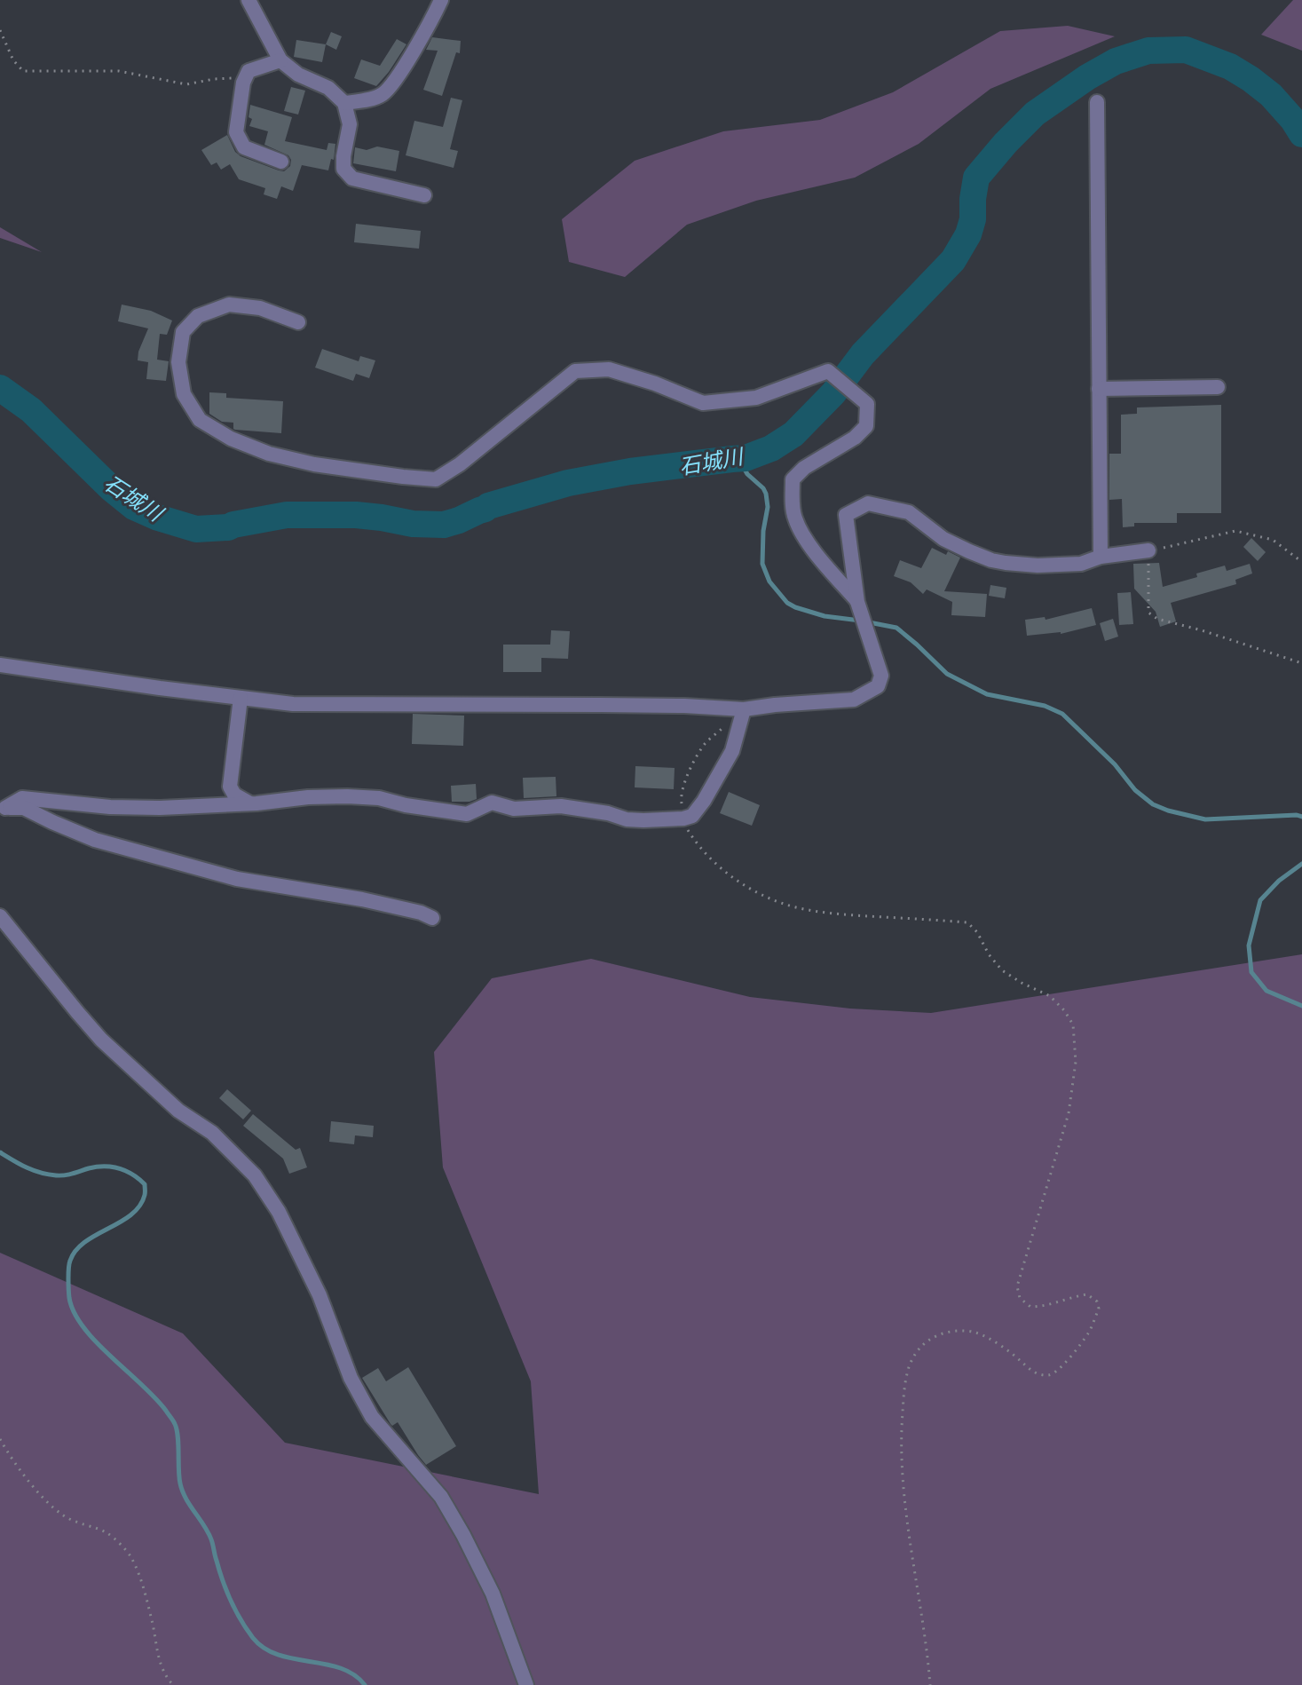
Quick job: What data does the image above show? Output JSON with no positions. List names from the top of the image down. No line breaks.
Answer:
{"water":["石城川"]}
